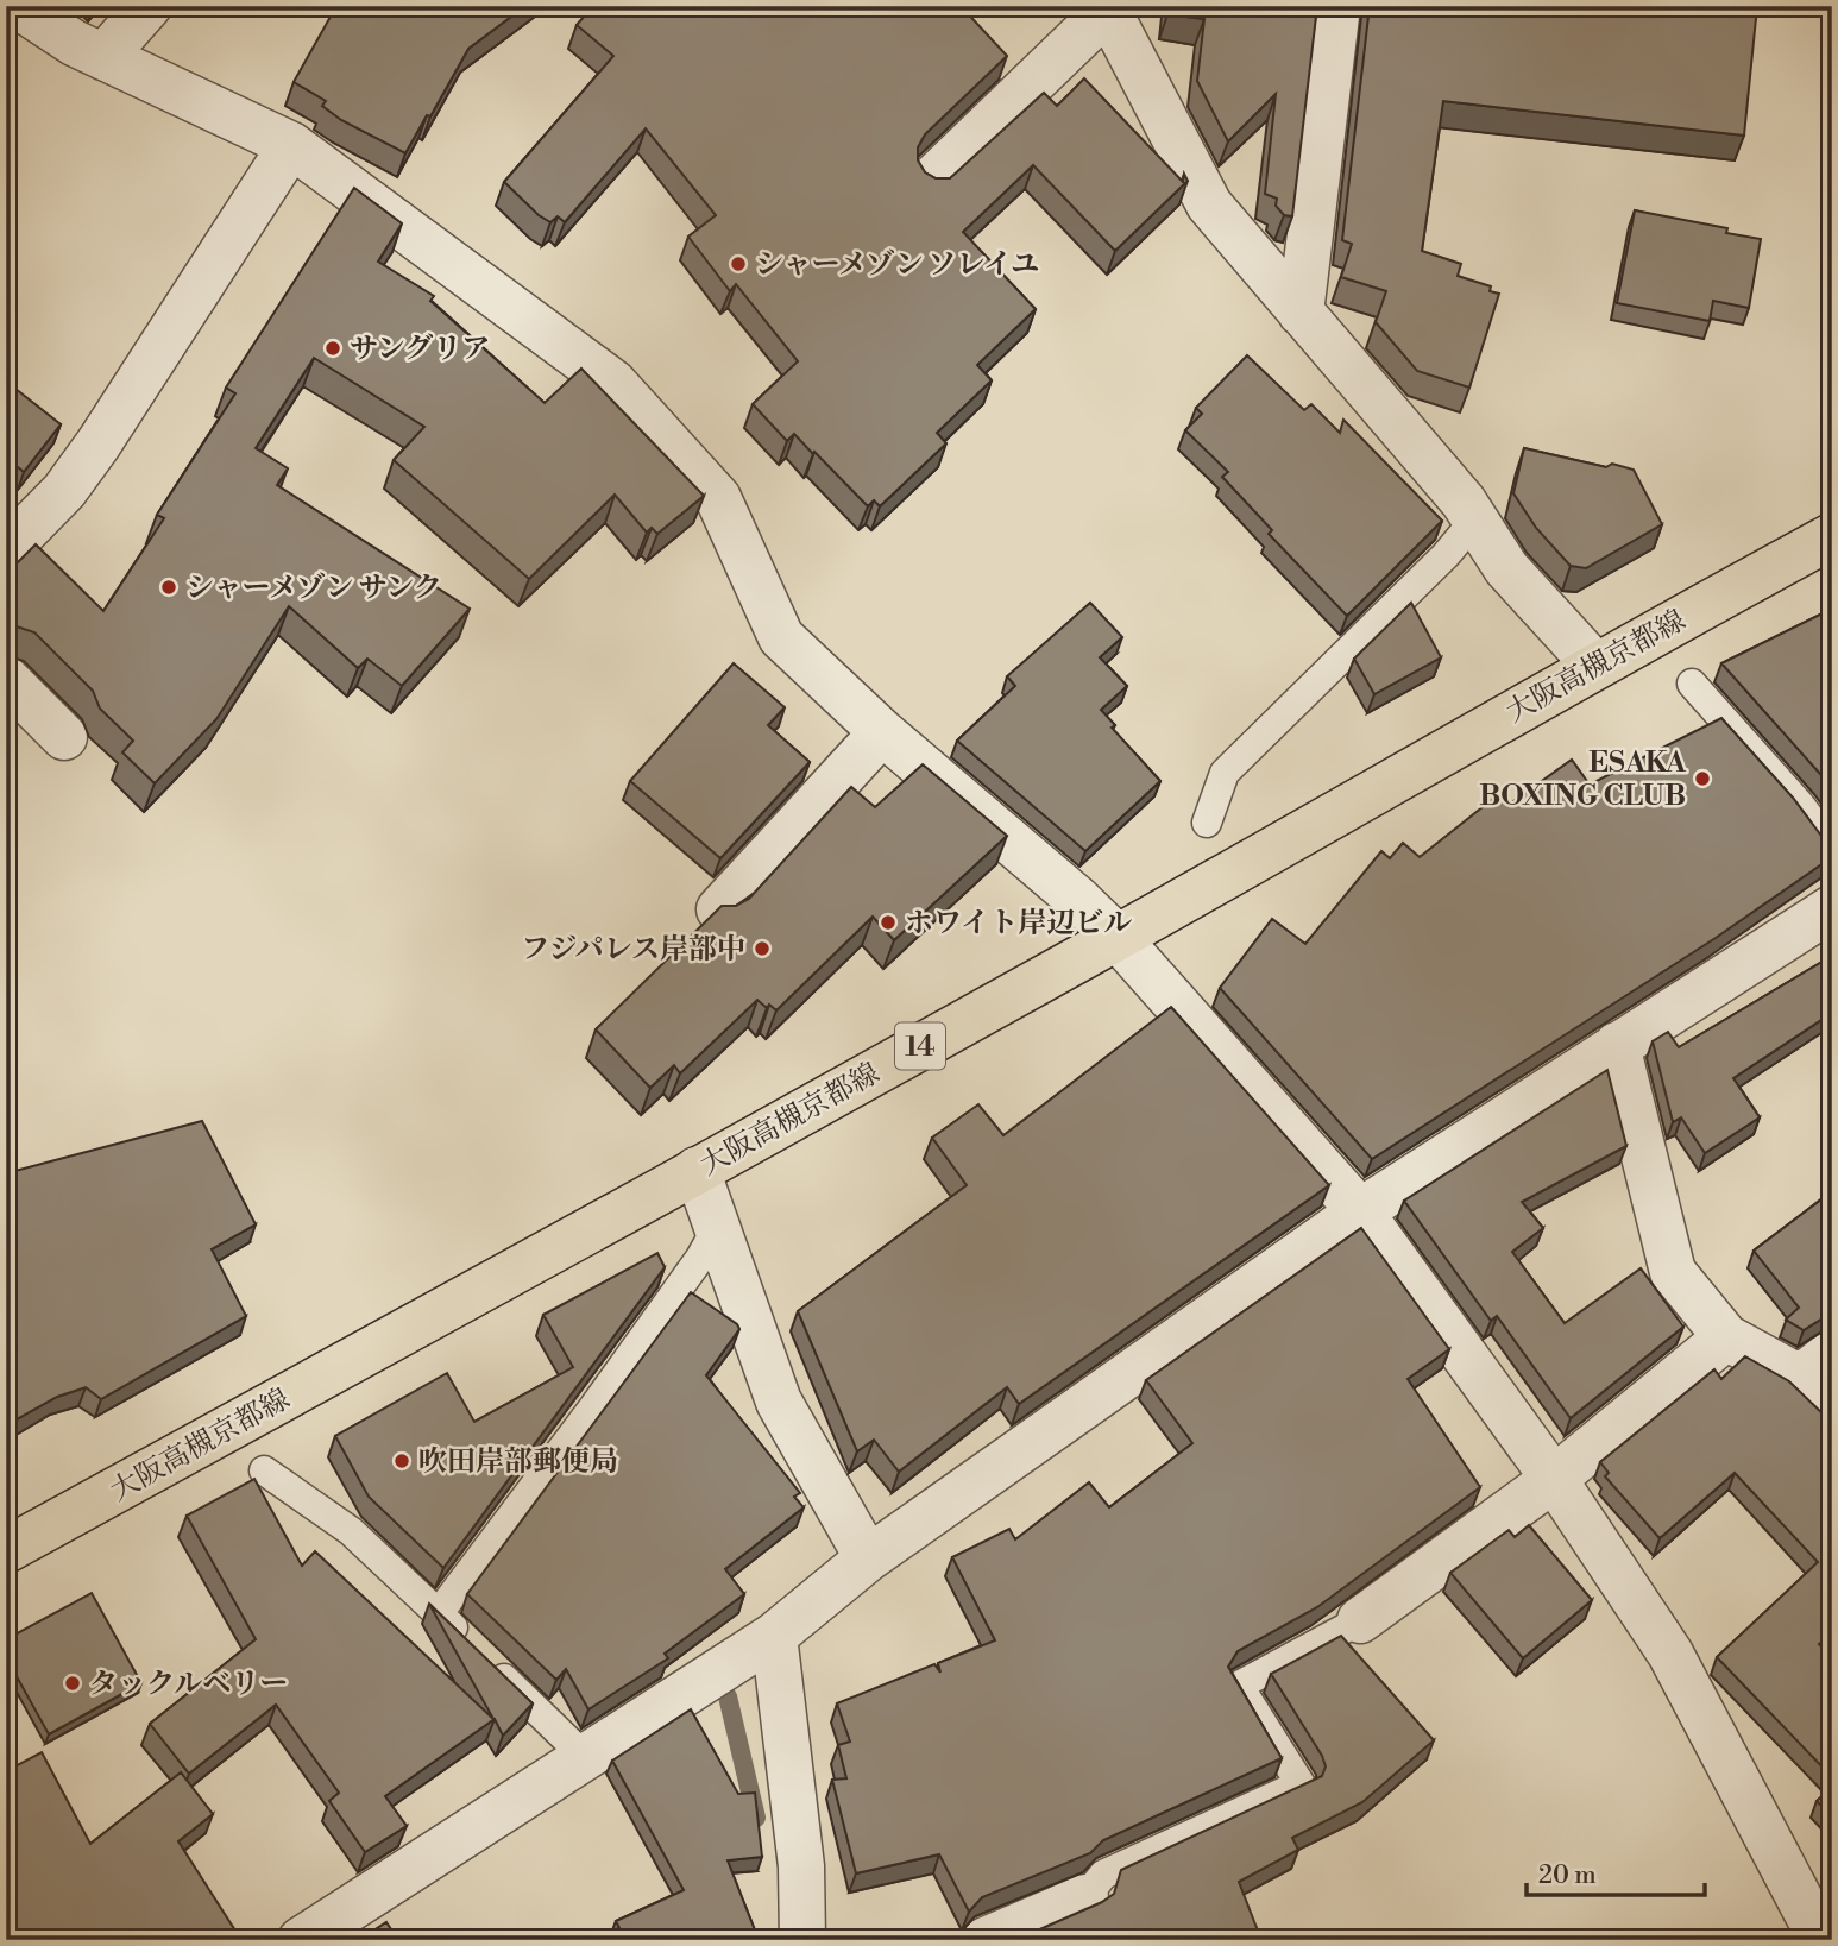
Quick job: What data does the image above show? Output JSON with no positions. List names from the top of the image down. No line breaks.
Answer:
{"streets":{"main road":["大阪高槻京都線","14"]},"places":["シャーメゾン ソレイユ","サングリア","シャーメゾン サンク","ESAKA BOXING CLUB","ホワイト岸辺ビル","フジパレス岸部中","吹田岸部郵便局","タックルベリー"],"scale_bar":"20 m"}
